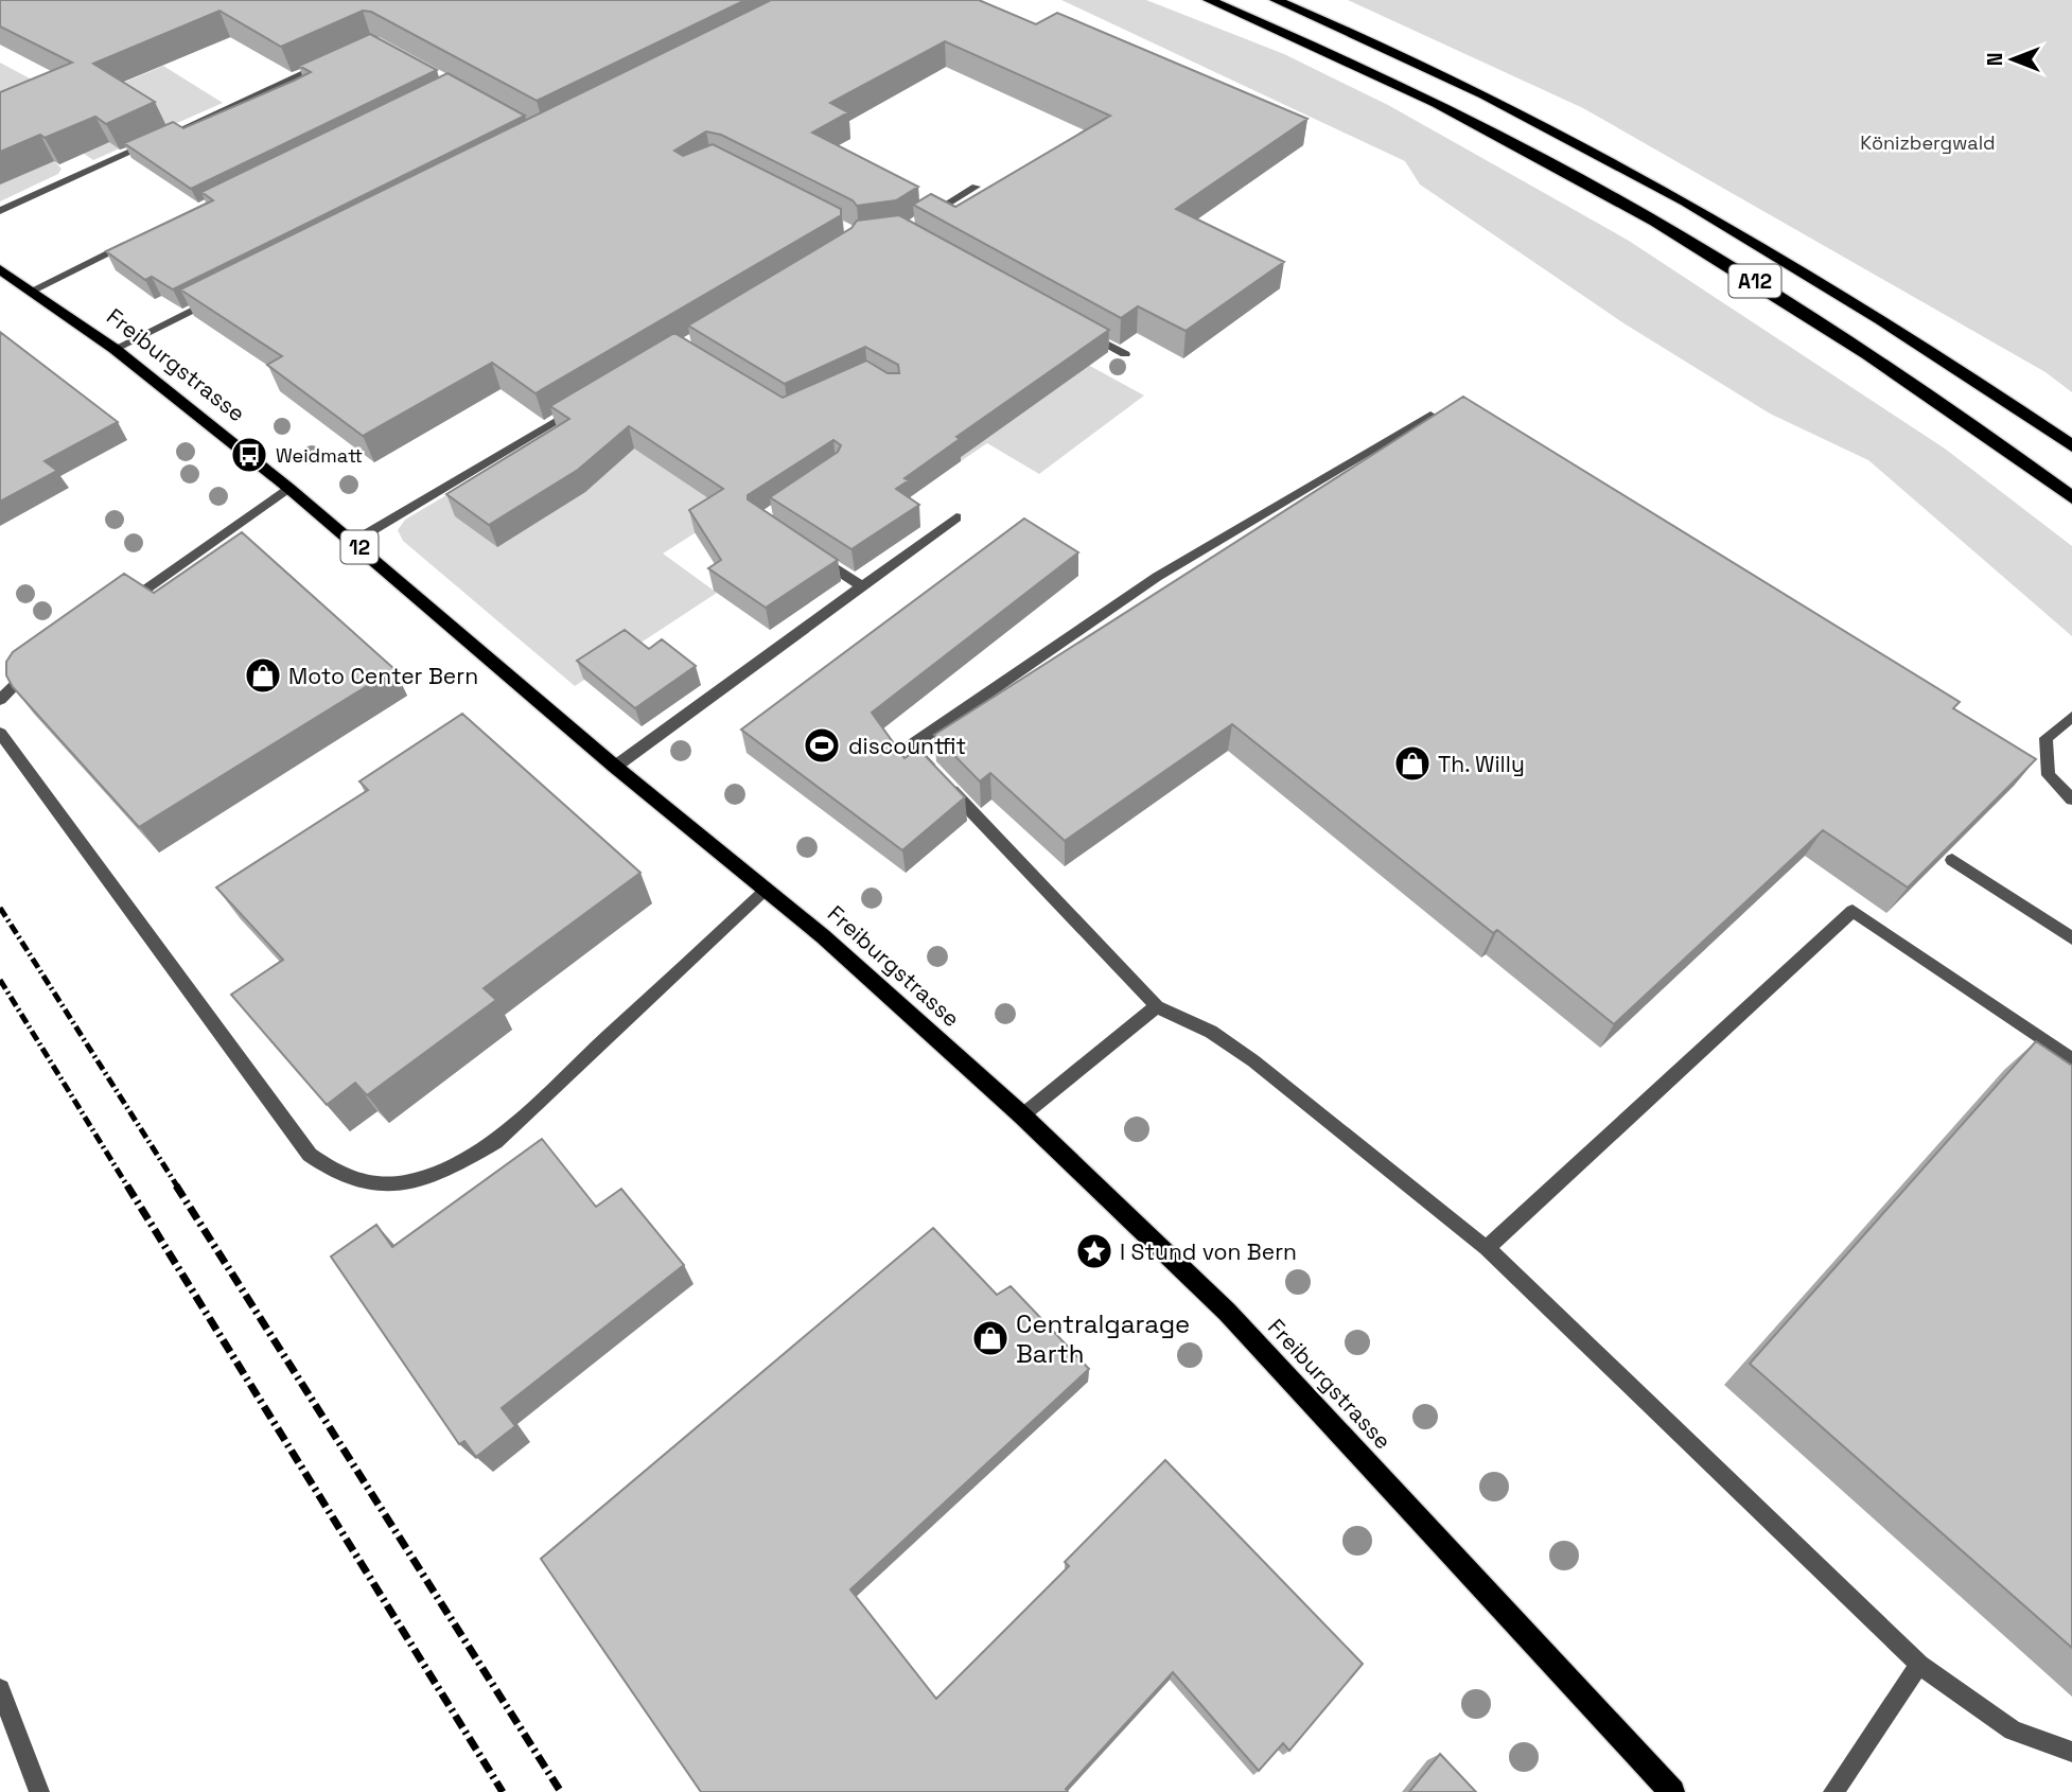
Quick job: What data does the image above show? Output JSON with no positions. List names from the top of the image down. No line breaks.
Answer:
{"streets":{"highway":["A12"],"main road":["Freiburgstrasse","12"]},"parks":["Könizbergwald"],"places":{"bus stop":["Weidmatt"],"shop":["Moto Center Bern","Th. Willy","Centralgarage Barth"],"sports":["discountfit"],"place":["I Stund von Bern"]},"north":"left"}
